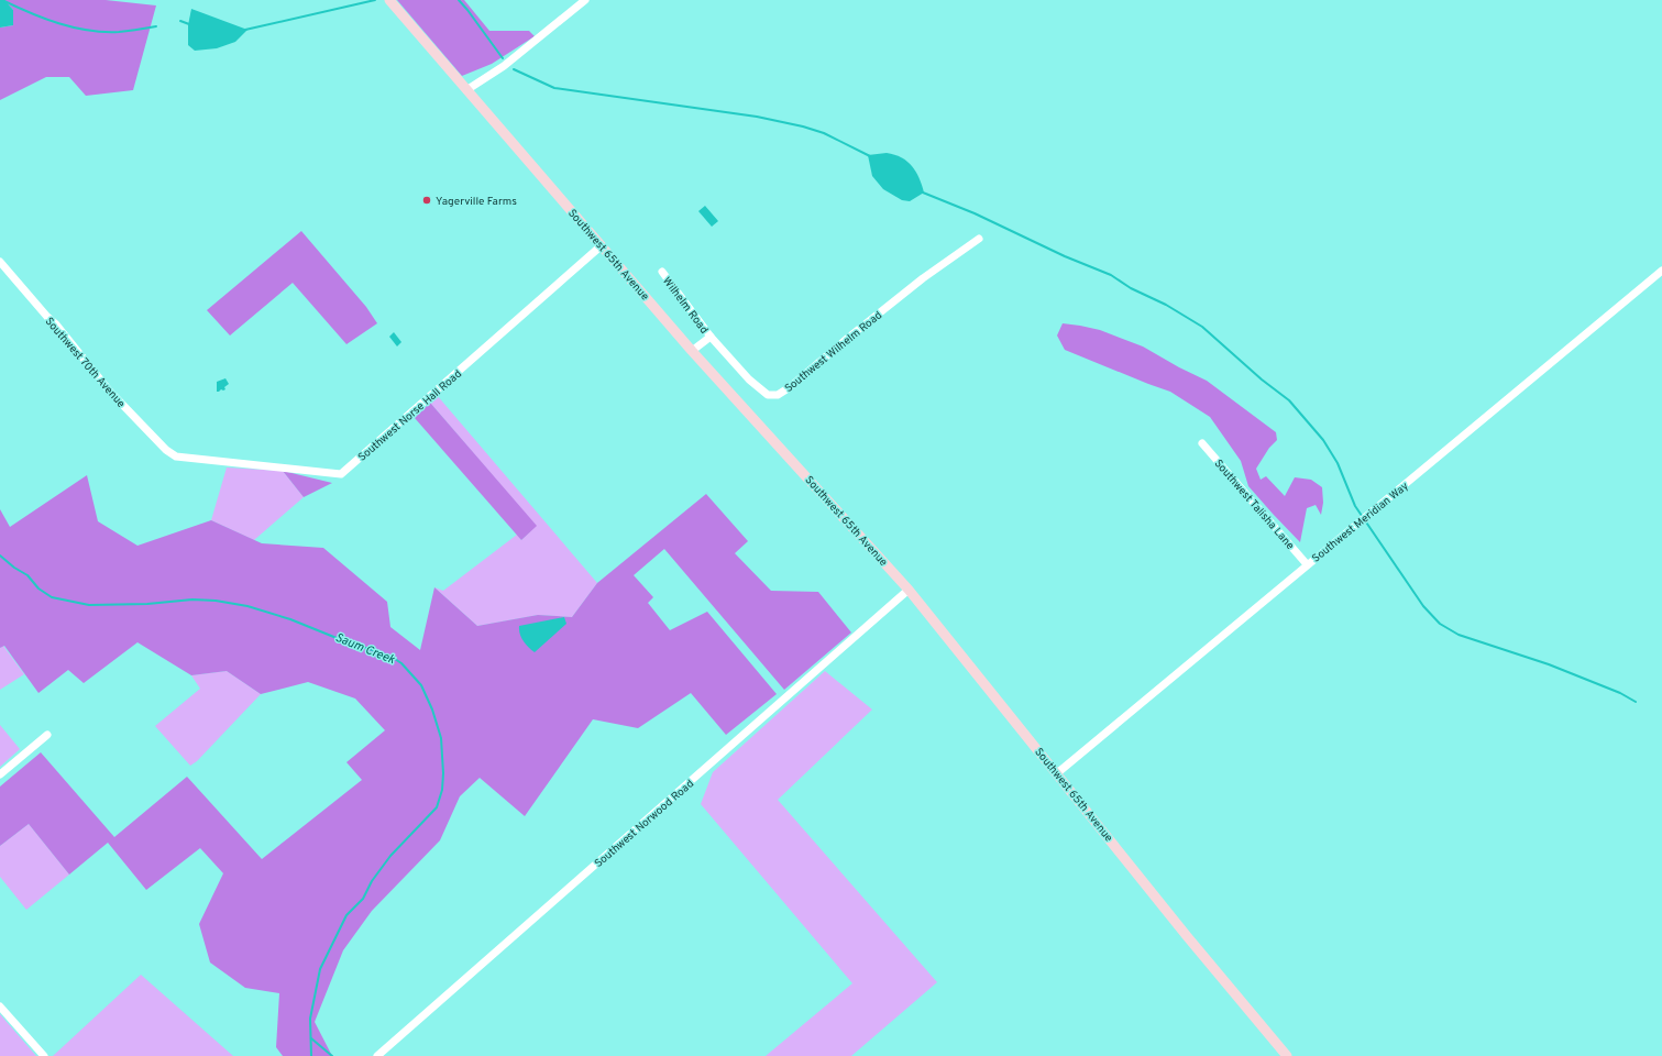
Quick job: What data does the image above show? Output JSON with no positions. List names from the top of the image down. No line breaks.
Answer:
{"streets":{"main road":["Southwest 65th Avenue"],"street":["Wilhelm Road","Southwest Wilhelm Road","Southwest 70th Avenue","Southwest Norse Hall Road","Southwest Talisha Lane","Southwest Meridian Way","Southwest Norwood Road"]},"crossings":[["Southwest 65th Avenue","Southwest Norse Hall Road"],["Southwest 65th Avenue","Southwest Meridian Way"],["Southwest 65th Avenue","Southwest Norwood Road"],["Wilhelm Road","Southwest Wilhelm Road"],["Southwest 70th Avenue","Southwest Norse Hall Road"],["Southwest Talisha Lane","Southwest Meridian Way"]],"water":["Saum Creek"],"places":["Yagerville Farms"]}
